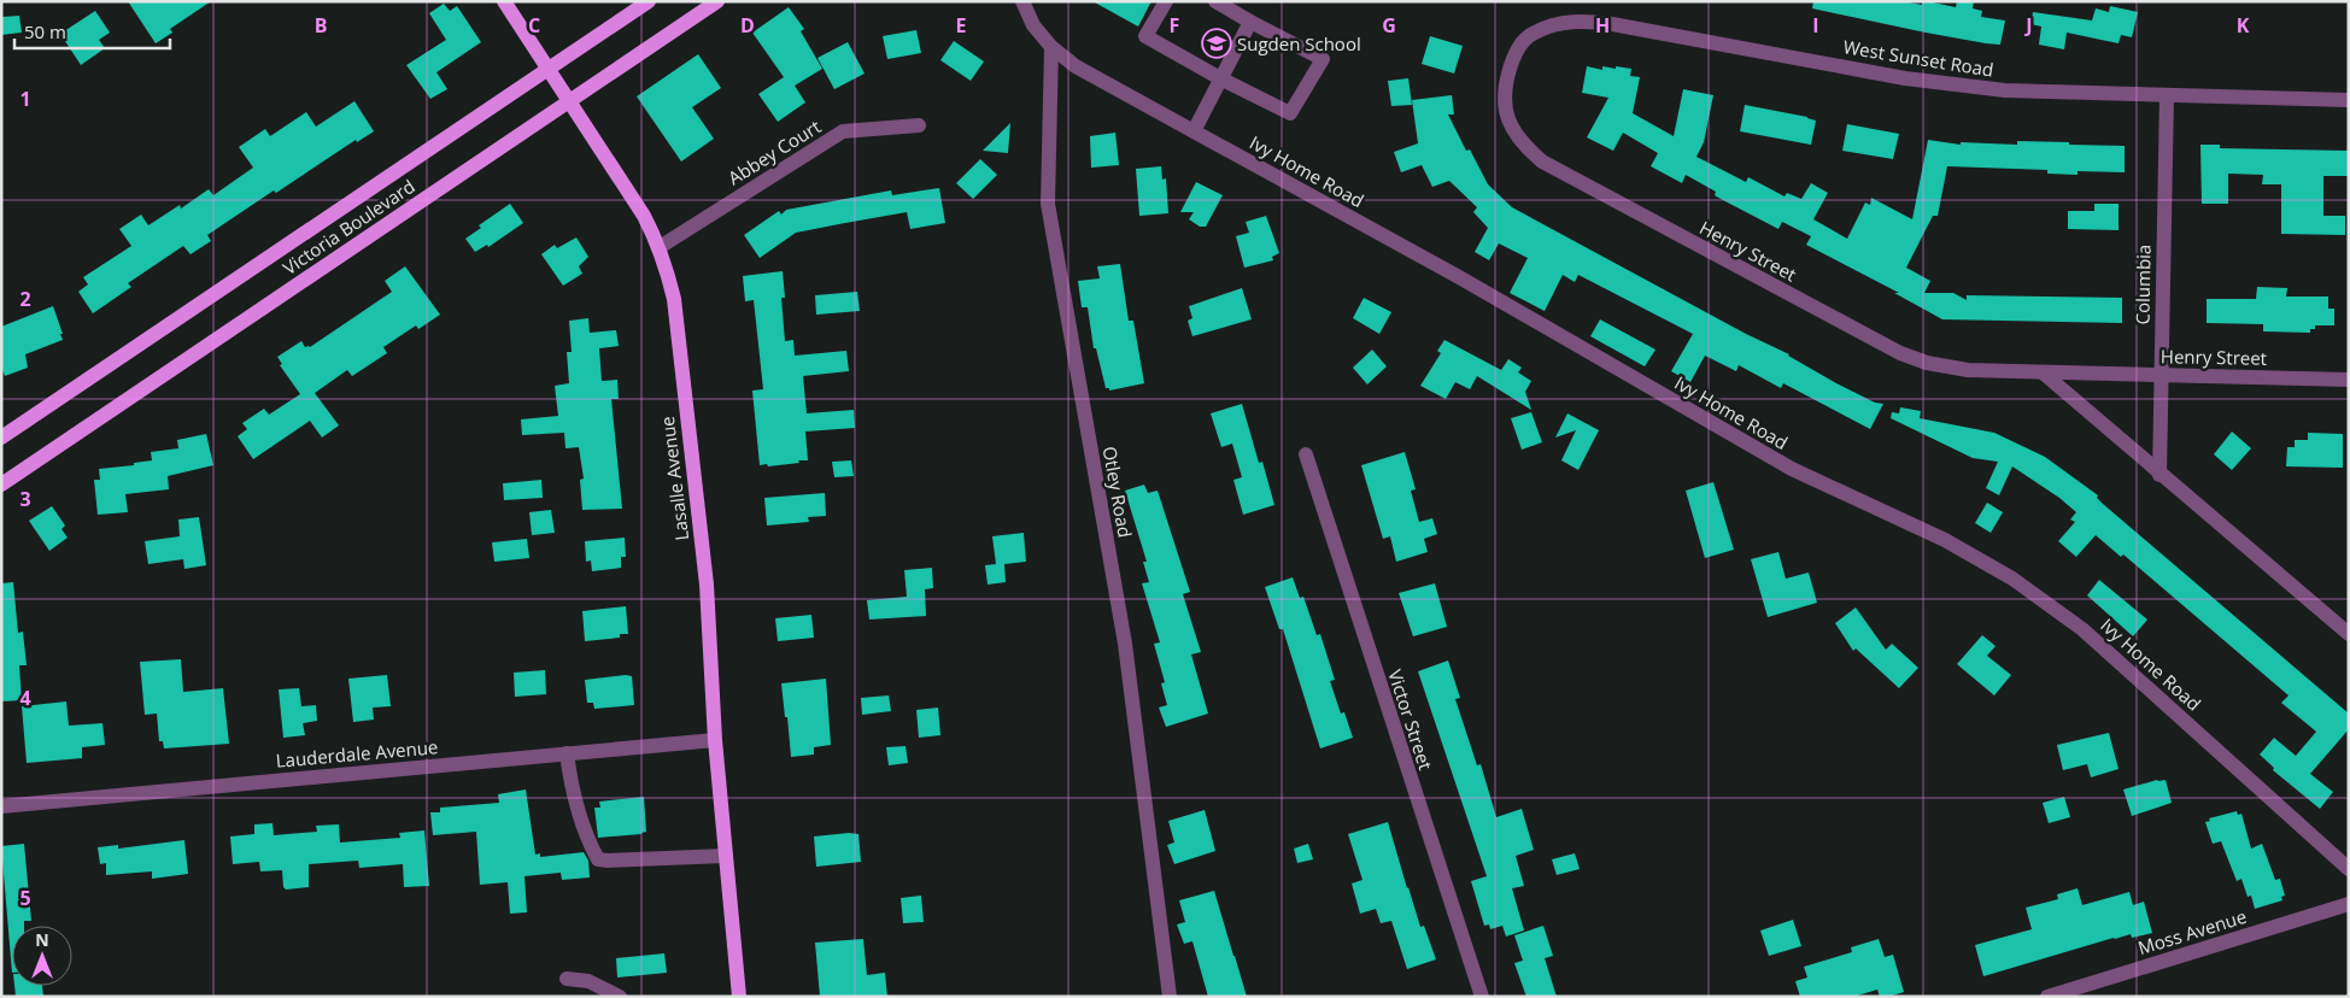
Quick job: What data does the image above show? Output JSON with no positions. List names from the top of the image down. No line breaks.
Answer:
{"streets":{"main road":["Victoria Boulevard","Lasalle Avenue"],"street":["West Sunset Road","Abbey Court","Ivy Home Road","Henry Street","Columbia","Otley Road","Victor Street","Lauderdale Avenue","Moss Avenue"]},"crossings":[["West Sunset Road","Henry Street"],["West Sunset Road","Columbia"],["Abbey Court","Lasalle Avenue"],["Ivy Home Road","Otley Road"],["Victoria Boulevard","Lasalle Avenue"],["Henry Street","Columbia"],["Lasalle Avenue","Lauderdale Avenue"]],"places":{"school or university":["Sugden School"]},"scale_bar":"50 m","north":"top","grid":{"columns":["B","C","D","E","F","G","H","I","J","K"],"rows":["1","2","3","4","5"]}}
